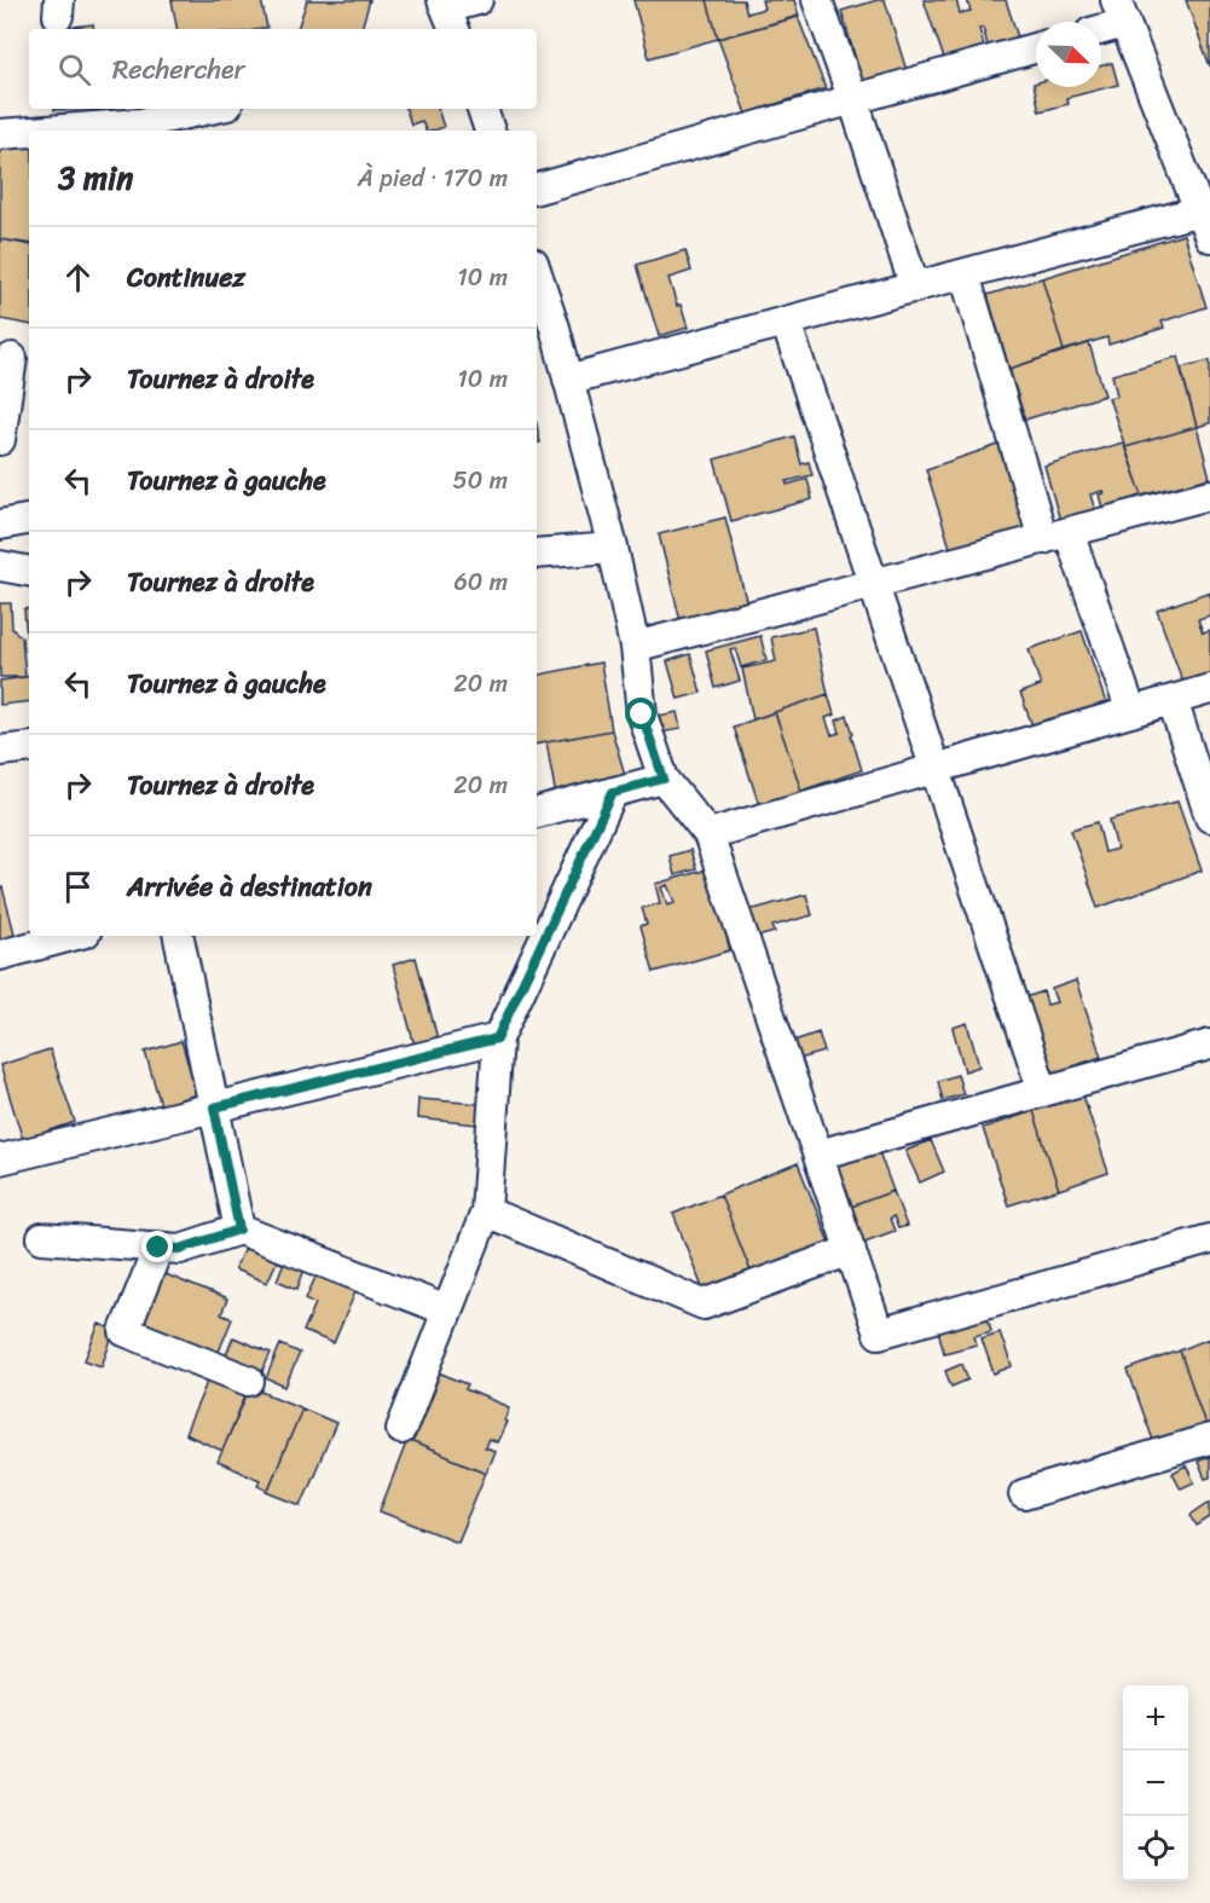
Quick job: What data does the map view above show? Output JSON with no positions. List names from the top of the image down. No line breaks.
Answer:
{"north":"bottom right","page":{"search":"Rechercher","heading":["3 min","À pied · 170 m"],"list":[["Continuez","10 m"],["Tournez à droite","10 m"],["Tournez à gauche","50 m"],["Tournez à droite","60 m"],["Tournez à gauche","20 m"],["Tournez à droite","20 m"],"Arrivée à destination"],"map_buttons":["+","−"]}}
